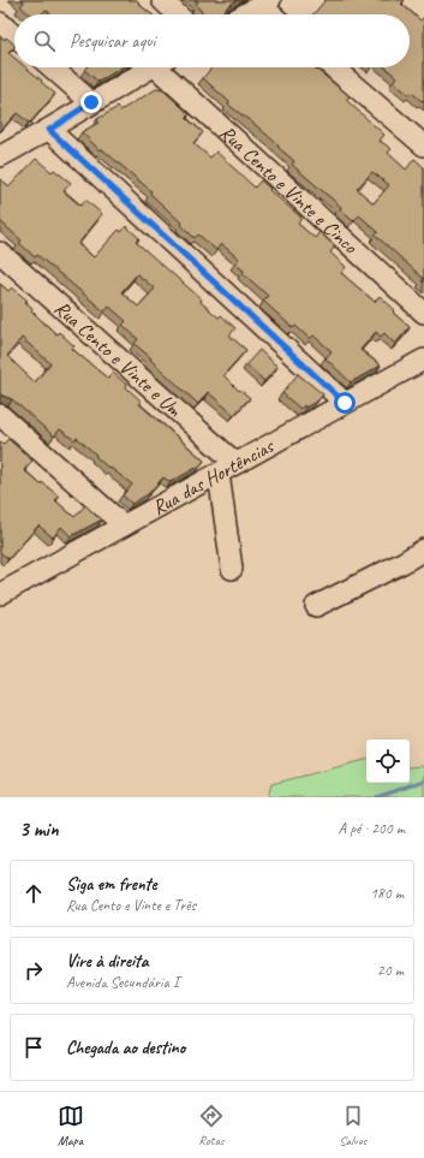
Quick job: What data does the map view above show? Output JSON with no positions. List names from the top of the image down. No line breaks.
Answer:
{"streets":{"street":["Rua Cento e Vinte e Cinco","Rua Cento e Vinte e Um","Rua das Hortências"]},"crossings":[["Rua Cento e Vinte e Um","Rua das Hortências"]],"page":{"search":"Pesquisar aqui","heading":["3 min","A pé · 200 m"],"list":[["Siga em frente","Rua Cento e Vinte e Três","180 m"],["Vire à direita","Avenida Secundária I","20 m"],"Chegada ao destino"],"nav":["Mapa","Rotas","Salvos"]}}
